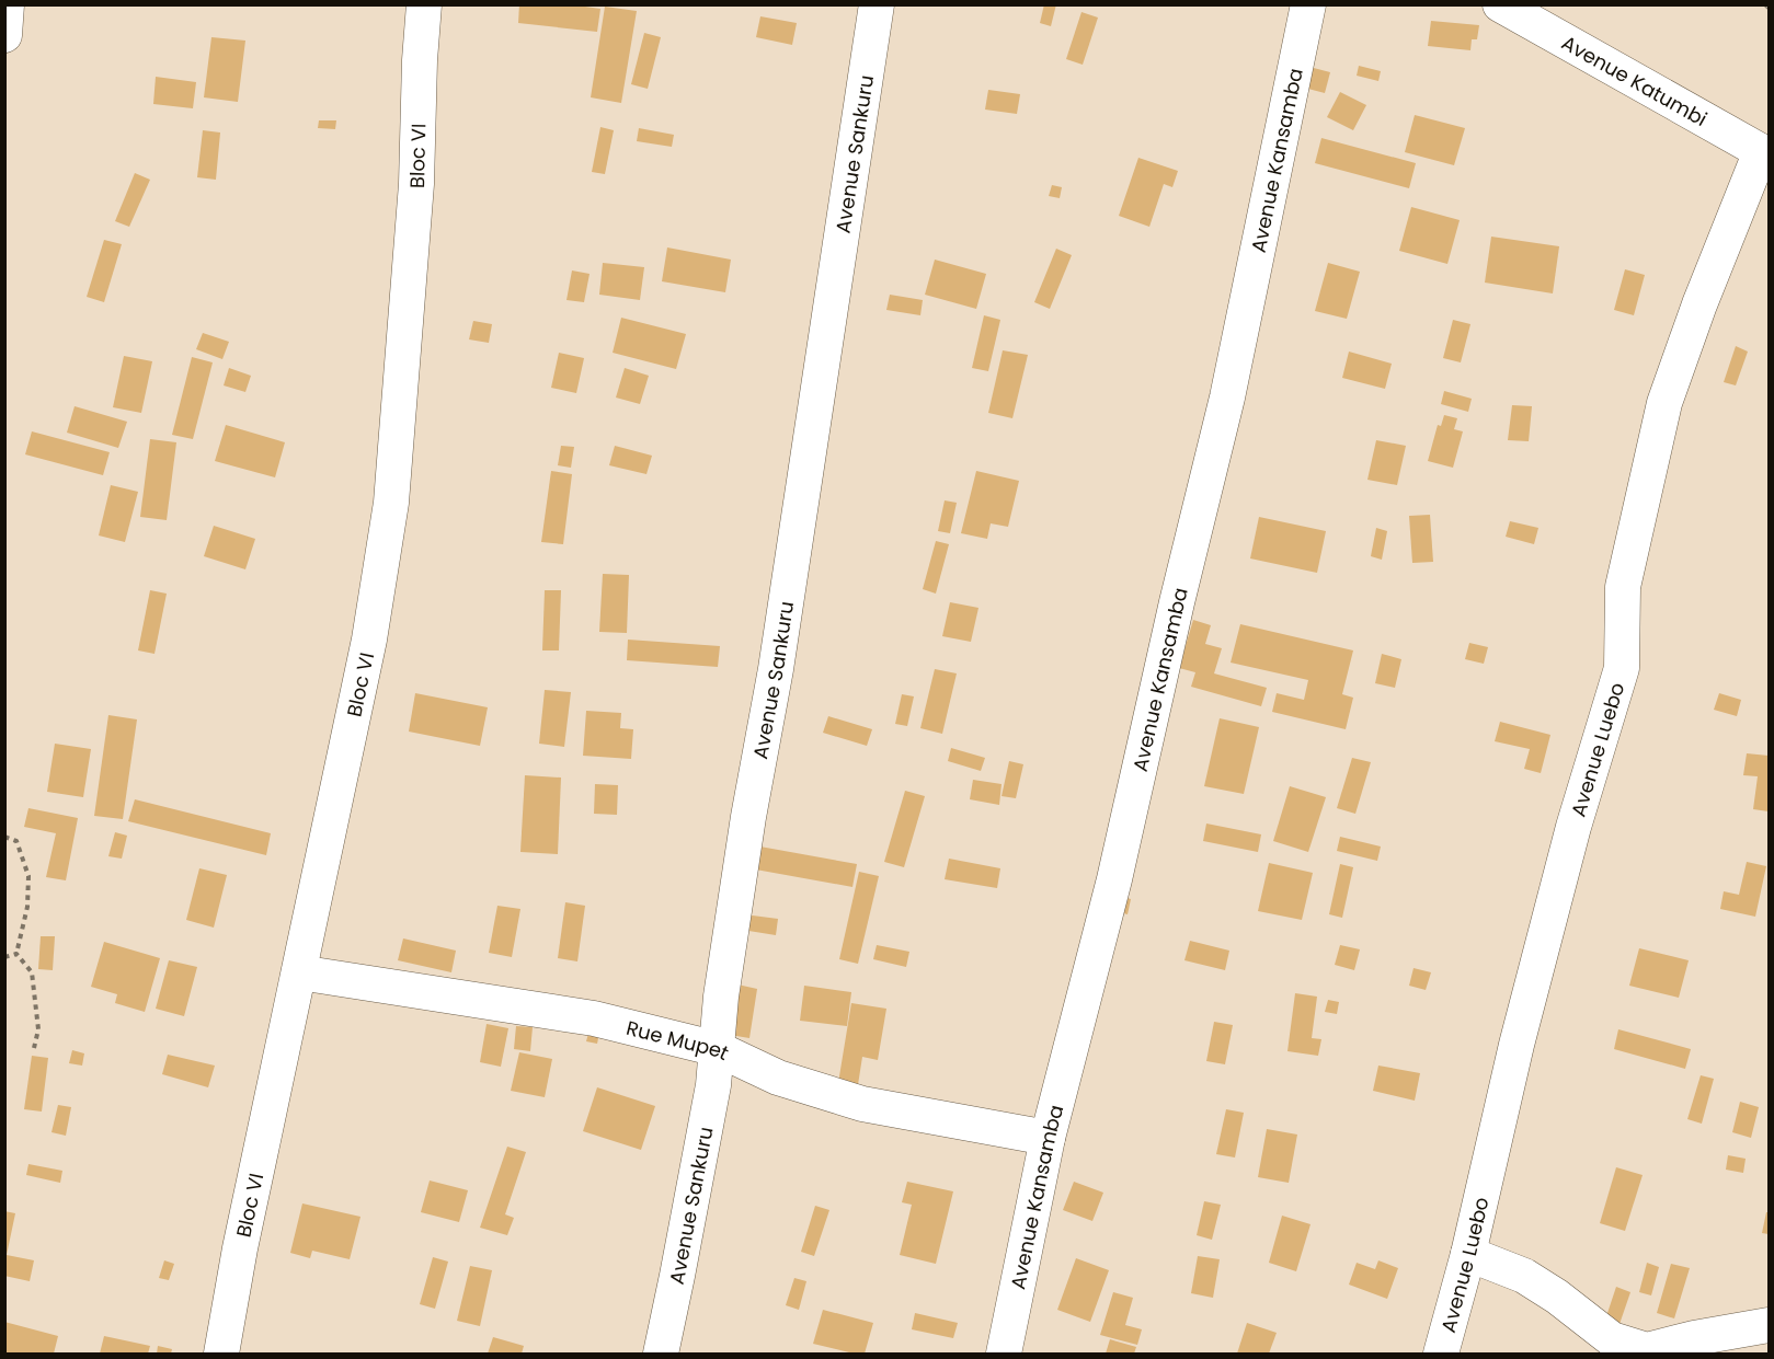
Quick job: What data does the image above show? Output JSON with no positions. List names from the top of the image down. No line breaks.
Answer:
{"streets":{"street":["Avenue Katumbi","Avenue Sankuru","Bloc VI","Avenue Kansamba","Avenue Luebo","Rue Mupet"]},"crossings":[["Avenue Katumbi","Avenue Luebo"],["Avenue Sankuru","Rue Mupet"],["Bloc VI","Rue Mupet"],["Avenue Kansamba","Rue Mupet"]]}
